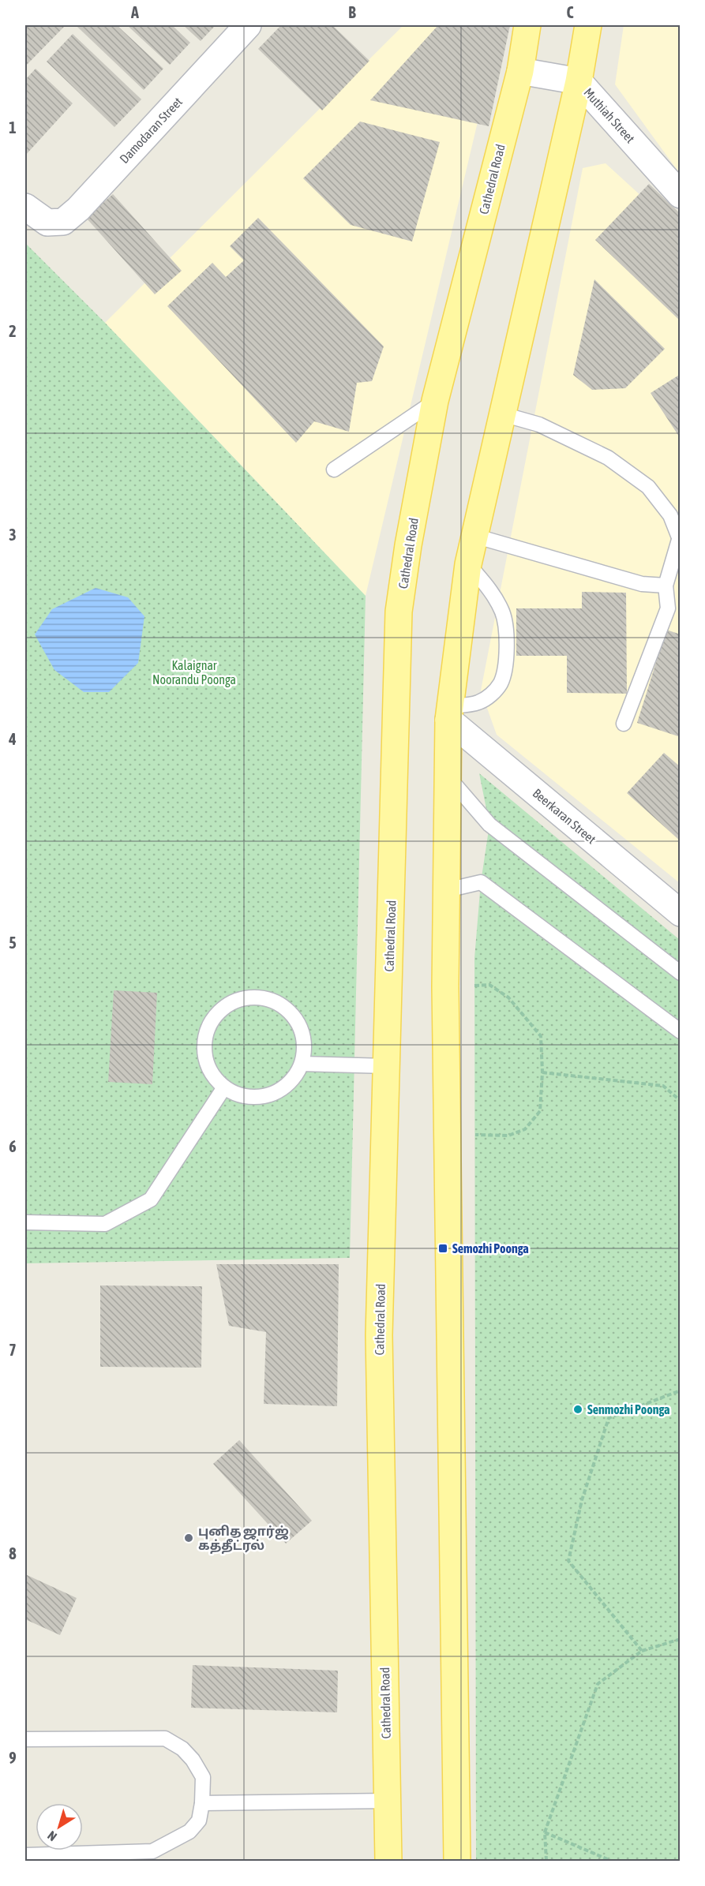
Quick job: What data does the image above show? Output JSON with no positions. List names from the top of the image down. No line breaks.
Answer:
{"streets":{"main road":["Cathedral Road"],"street":["Muthiah Street","Damodaran Street","Beerkaran Street"]},"crossings":[["Muthiah Street","Cathedral Road"]],"parks":["Kalaignar Noorandu Poonga"],"places":{"transit":["Semozhi Poonga"],"other":["Senmozhi Poonga","புனித ஜார்ஜ் கத்தீட்ரல்"]},"north":"bottom left","grid":{"columns":["A","B","C"],"rows":["1","2","3","4","5","6","7","8","9"]}}
